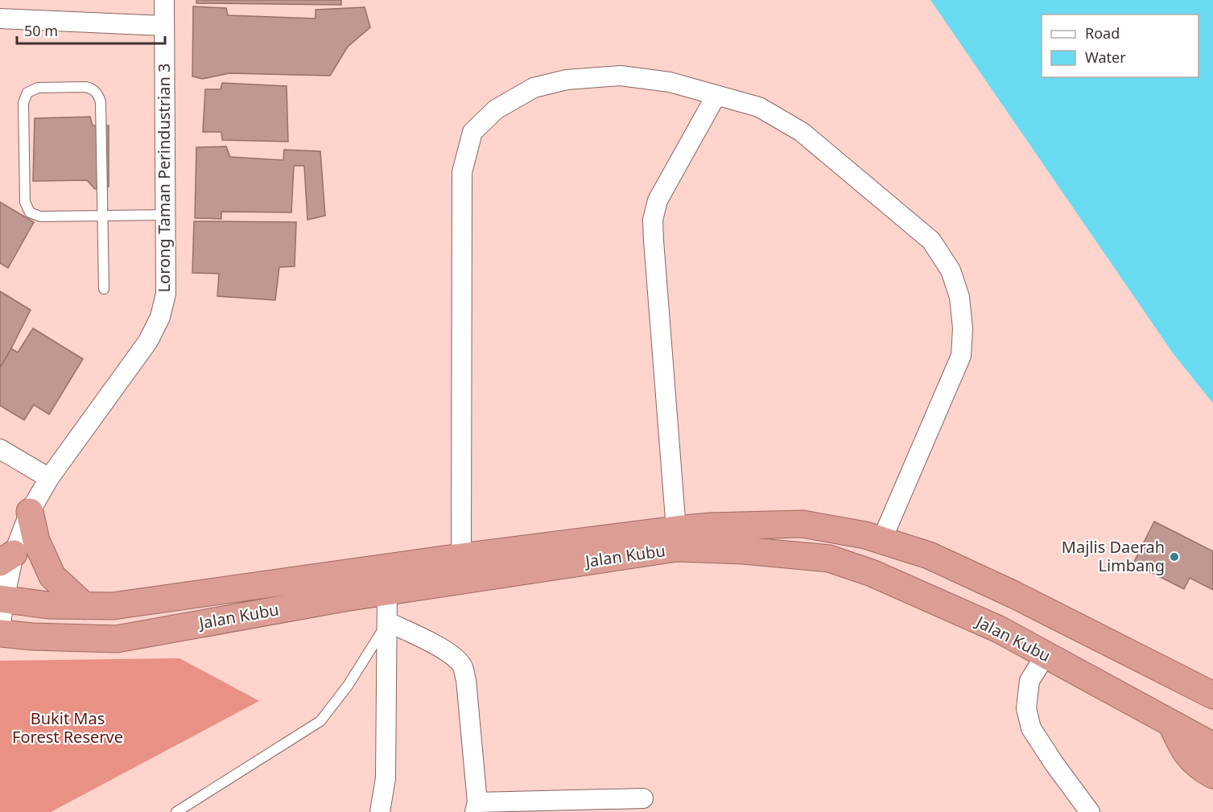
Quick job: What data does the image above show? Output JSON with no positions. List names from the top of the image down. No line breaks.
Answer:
{"streets":{"highway":["Jalan Kubu"],"street":["Lorong Taman Perindustrian 3"]},"crossings":[["Lorong Taman Perindustrian 3","Jalan Kubu"]],"parks":["Bukit Mas Forest Reserve"],"places":["Majlis Daerah Limbang"],"legend":["Road","Water"],"scale_bar":"50 m"}
